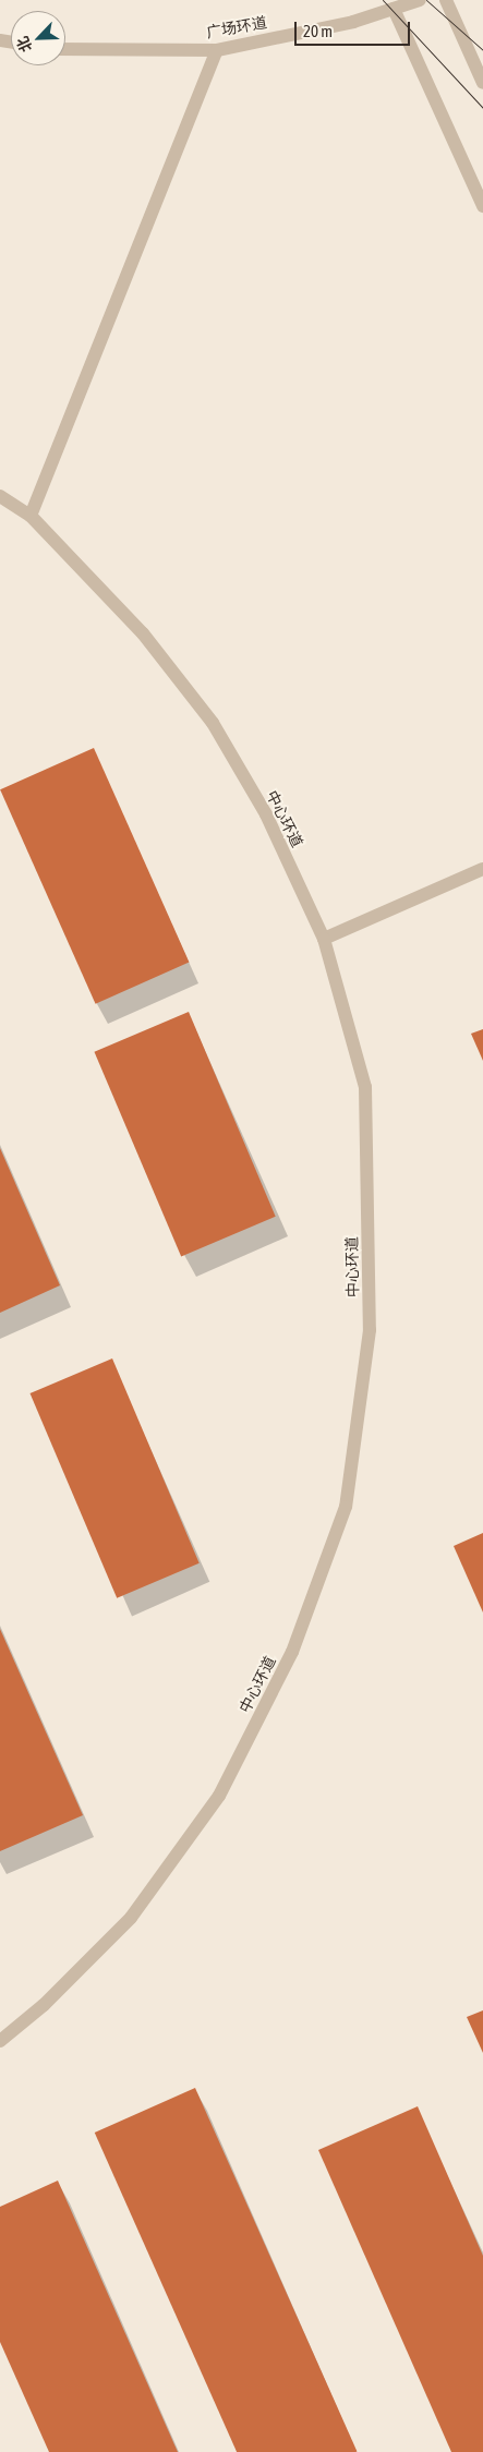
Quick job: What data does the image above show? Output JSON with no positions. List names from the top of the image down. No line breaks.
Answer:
{"streets":{"street":["广场环道","中心环道"]},"scale_bar":"20 m","north":"bottom left"}
